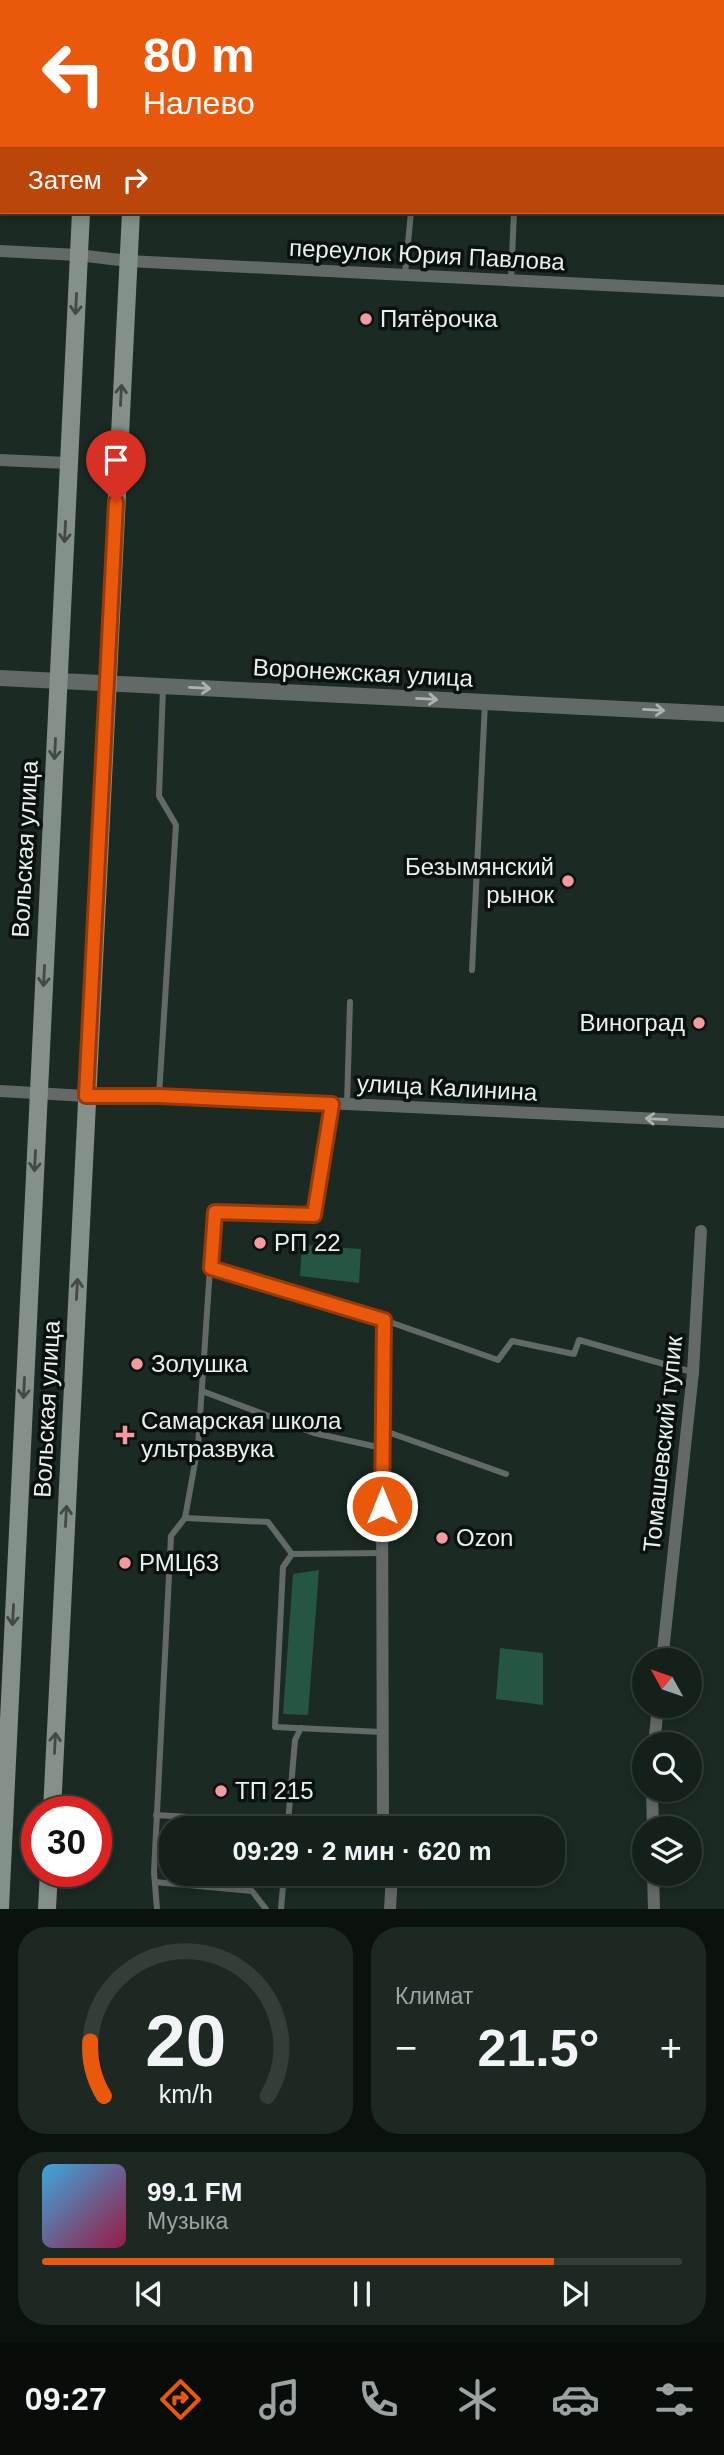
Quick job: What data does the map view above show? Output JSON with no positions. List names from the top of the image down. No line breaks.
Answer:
{"streets":{"main road":["Вольская улица"],"street":["переулок Юрия Павлова","Воронежская улица","улица Калинина","Томашевский тупик"]},"crossings":[["переулок Юрия Павлова","Вольская улица"],["Воронежская улица","Вольская улица"],["Вольская улица","улица Калинина"]],"one_way":["Воронежская улица","улица Калинина"],"places":{"other":["Пятёрочка","Безымянский рынок","Виноград","РП 22","Золушка","Ozon","РМЦ63","ТП 215"],"health":["Самарская школа ультразвука"]},"north":"top left","page":{"turn":["80 m","Налево"],"then":"Затем","limit":"30","trip":"09:29 · 2 мин · 620 m","tile":"Климат","heat":["−","21.5°","+"],"song":["99.1 FM","Музыка"],"tabs":"09:27","gauge":["20","km/h"]}}
